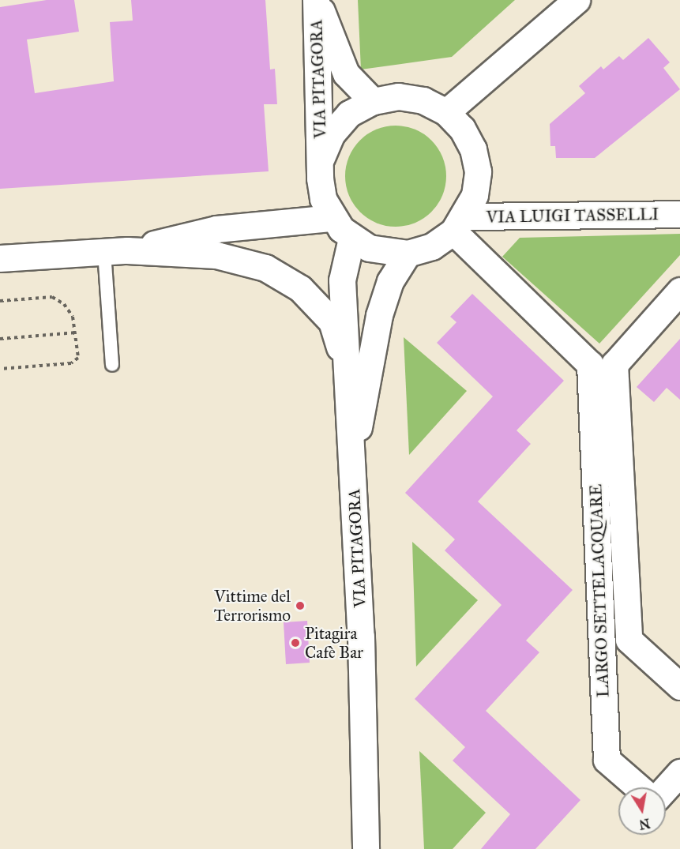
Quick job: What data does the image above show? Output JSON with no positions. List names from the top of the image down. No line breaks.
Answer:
{"streets":{"street":["VIA PITAGORA","VIA LUIGI TASSELLI","LARGO SETTELACQUARE"]},"crossings":[["VIA PITAGORA","VIA LUIGI TASSELLI"]],"places":["Vittime del Terrorismo","Pitagira Cafè Bar"],"north":"bottom"}
